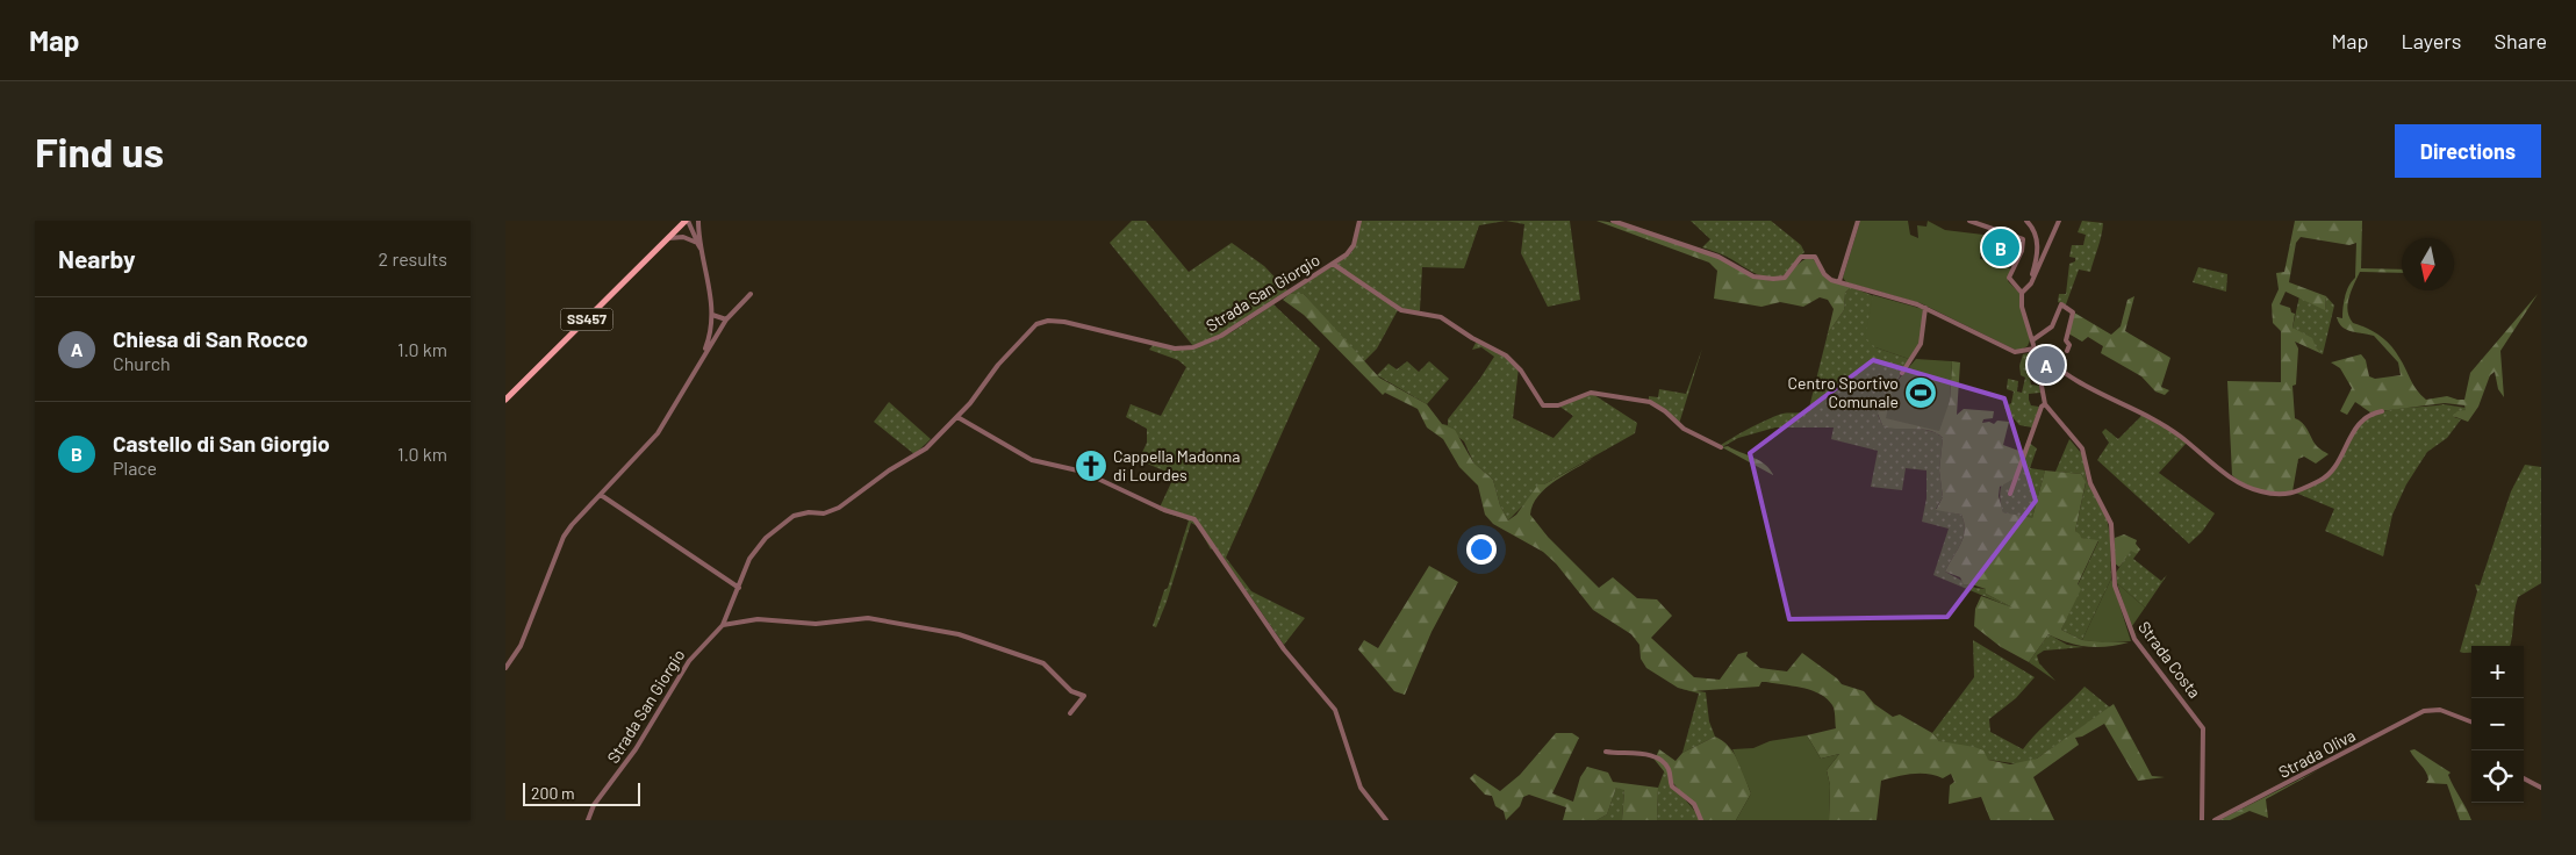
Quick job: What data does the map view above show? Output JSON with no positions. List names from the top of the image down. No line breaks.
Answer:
{"streets":{"main road":["SS457"],"street":["Strada San Giorgio","Strada Costa","Strada Oliva"]},"places":{"sports":["Centro Sportivo Comunale"],"church":["Cappella Madonna di Lourdes"]},"scale_bar":"200 m","north":"bottom","page":{"header":"Map","nav":["Map","Layers","Share"],"buttons":"Directions","title":"Find us","heading":["Nearby","2 results"],"pins":["B","A"],"list":[{"mark":"A","name":"Chiesa di San Rocco","note":"Church","value":"1.0 km"},{"mark":"B","name":"Castello di San Giorgio","note":"Place","value":"1.0 km"}],"map_buttons":["+","−"],"scale":"200 m"}}
